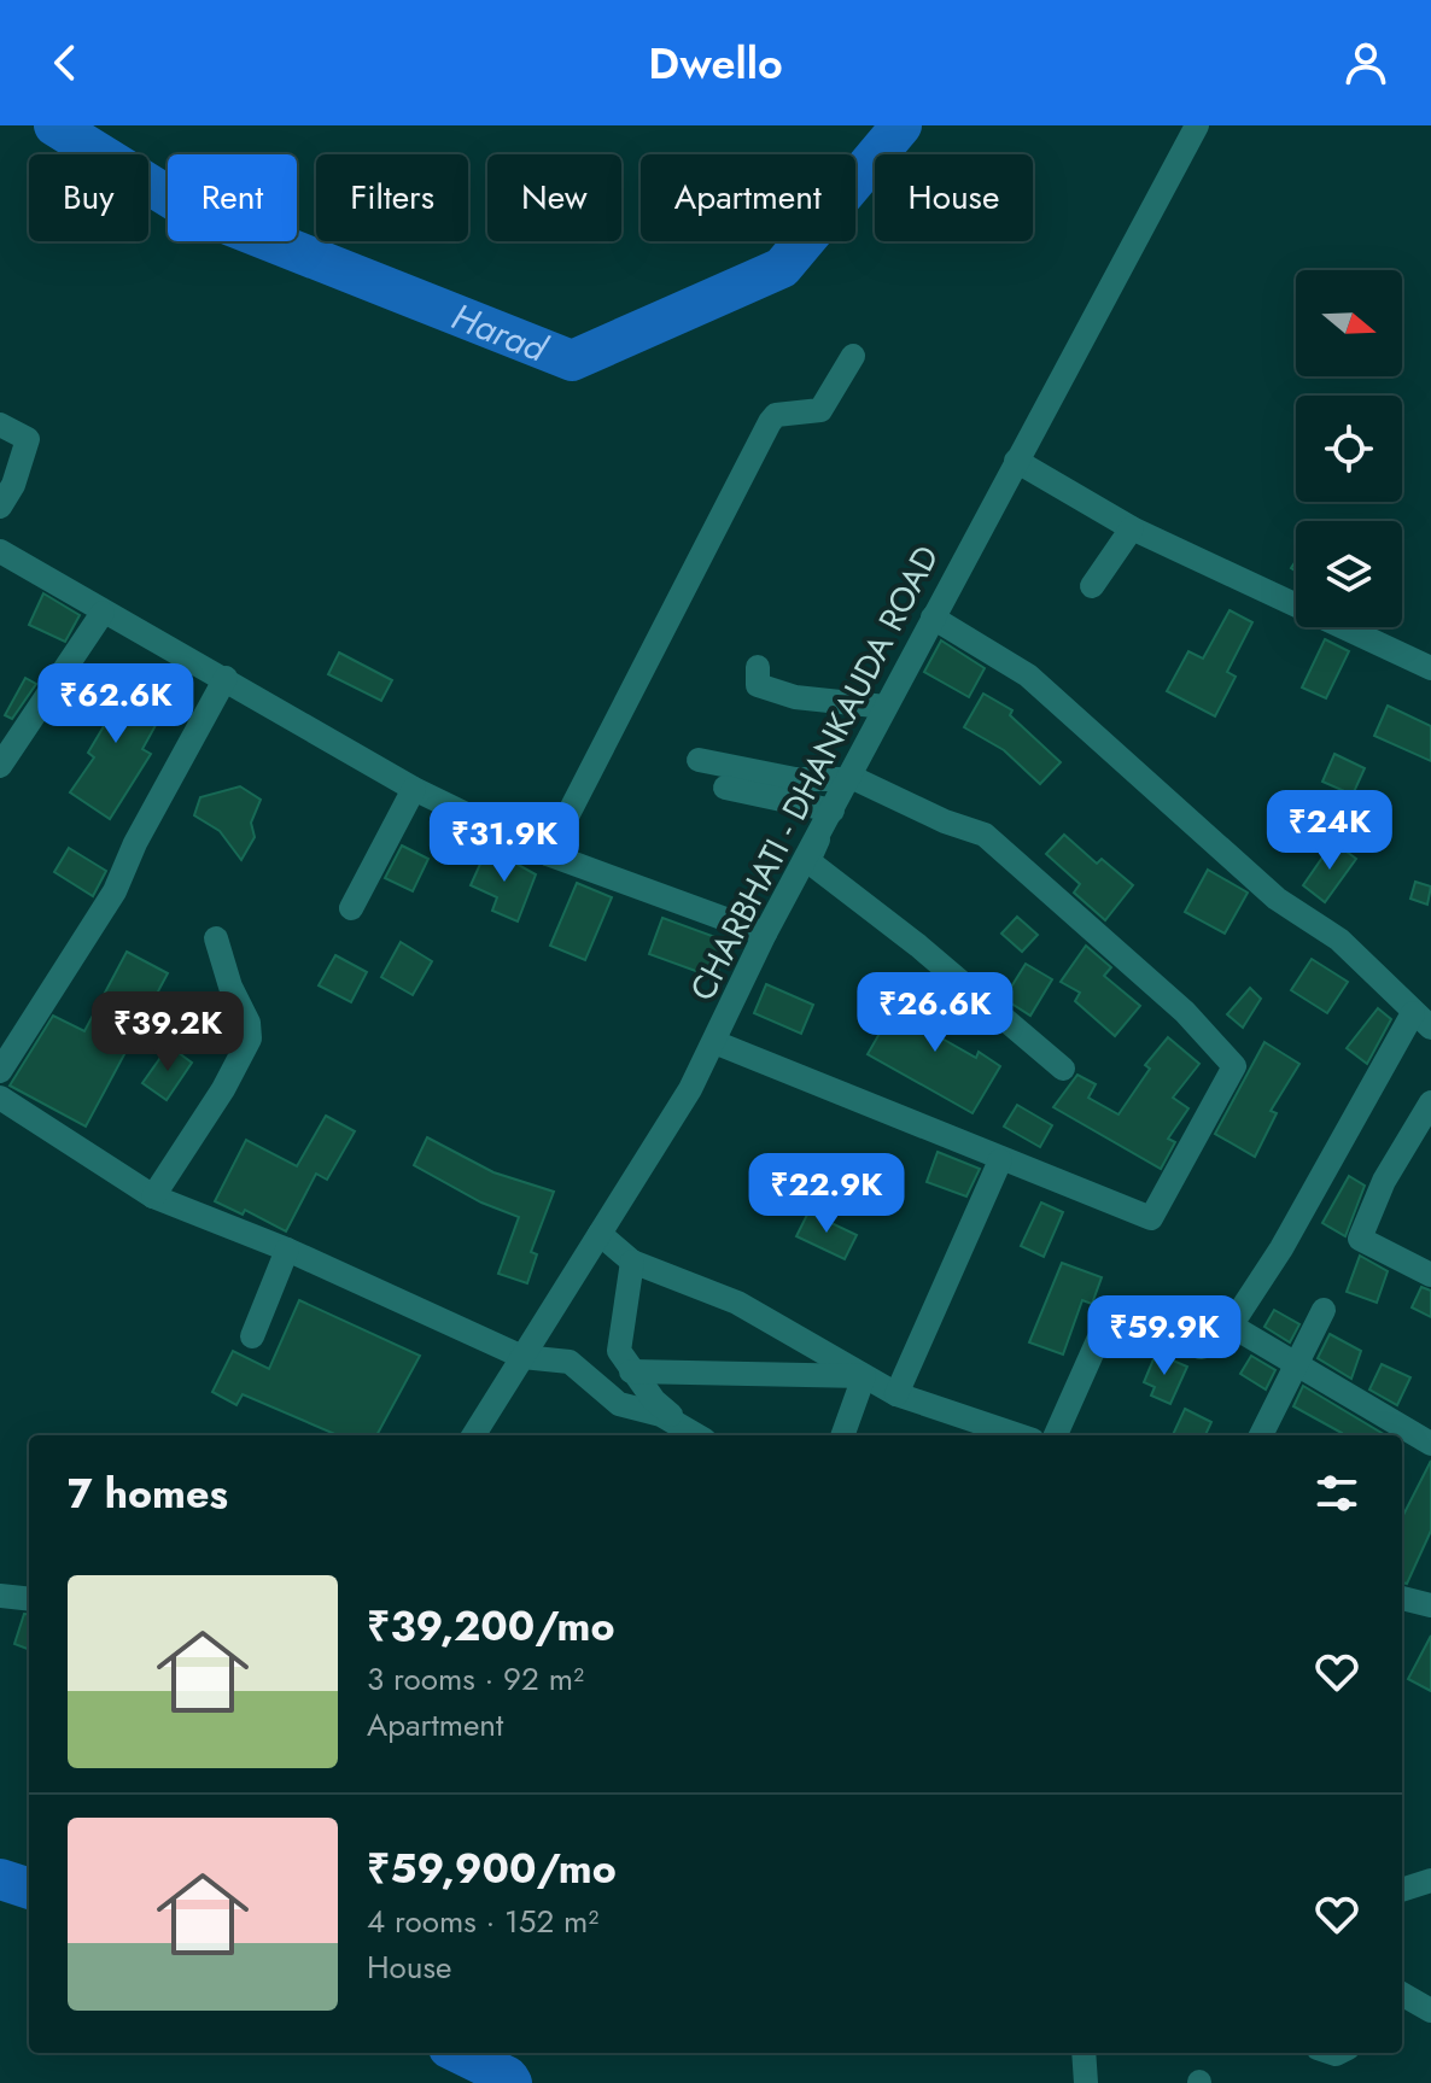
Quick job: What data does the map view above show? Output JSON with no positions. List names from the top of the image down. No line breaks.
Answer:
{"streets":{"street":["CHARBHATI - DHANKAUDA ROAD"]},"water":["Harad"],"north":"right","page":{"header":"Dwello","chip":["Buy","Rent","Filters","New","Apartment","House"],"price":["₹62.6K","₹24K","₹31.9K","₹26.6K","₹39.2K","₹22.9K","₹59.9K"],"heading":"7 homes","list":[{"name":"₹39,200/mo","note":"3 rooms · 92 m² · Apartment"},{"name":"₹59,900/mo","note":"4 rooms · 152 m² · House"}]}}
